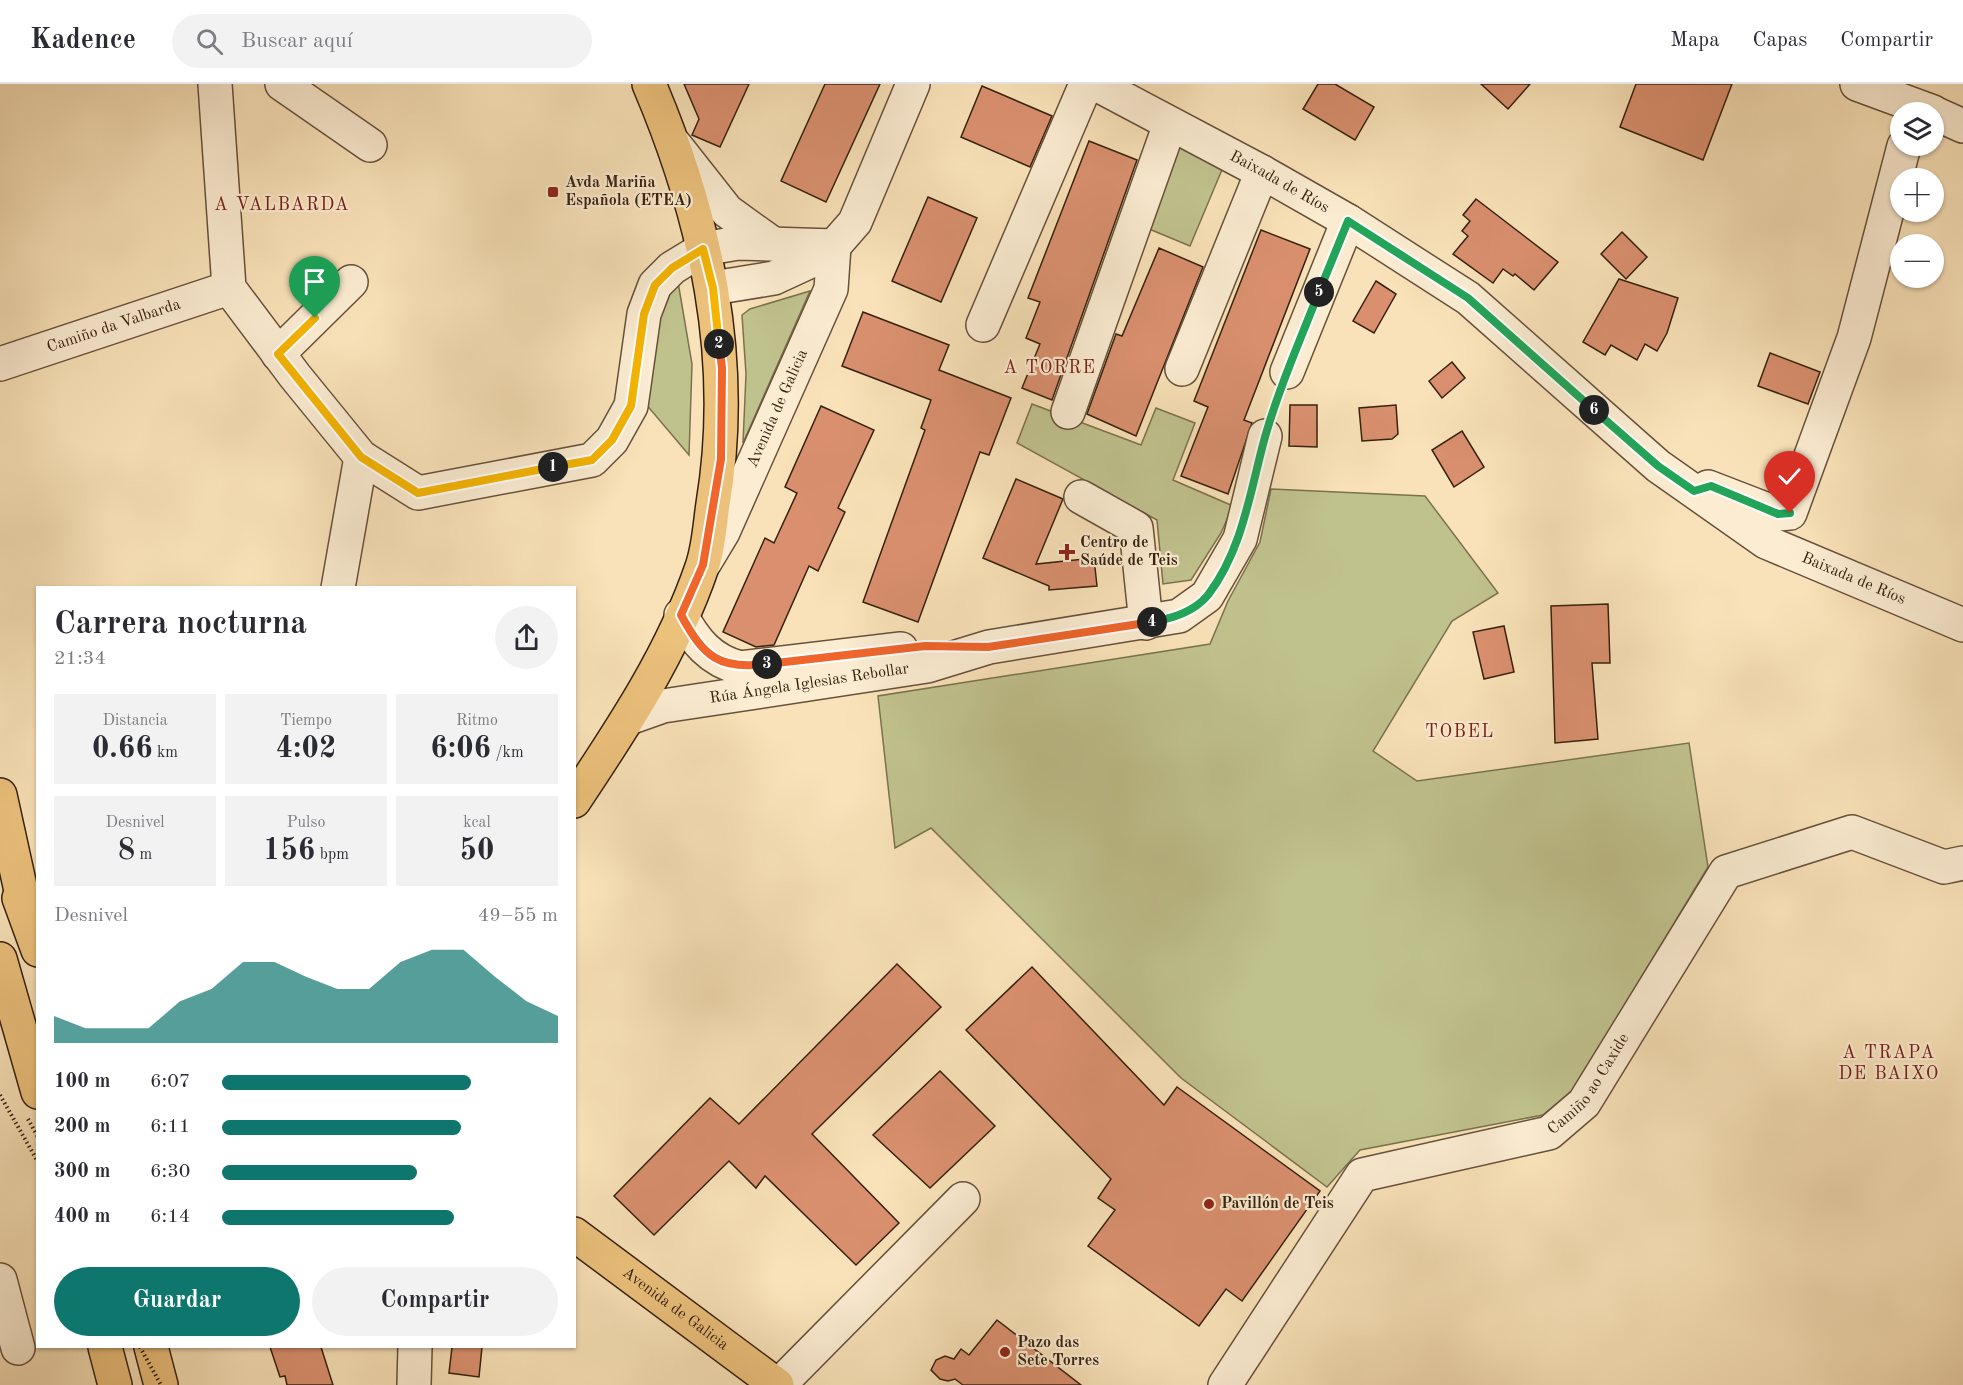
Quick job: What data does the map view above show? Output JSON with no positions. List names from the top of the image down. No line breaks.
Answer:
{"streets":{"main road":["Avenida de Galicia"],"street":["Baixada de Ríos","Camiño da Valbarda","Rúa Ángela Iglesias Rebollar","Camiño ao Caxide"]},"crossings":[["Avenida de Galicia","Rúa Ángela Iglesias Rebollar"]],"districts":["A VALBARDA","A TORRE","TOBEL","A TRAPA DE BAIXO"],"places":{"transit":["Avda Mariña Española (ETEA)"],"health":["Centro de Saúde de Teis"],"other":["Pavillón de Teis","Pazo das Sete Torres"]},"page":{"header":"Kadence","search":"Buscar aquí","nav":["Mapa","Capas","Compartir"],"map_buttons":["+","−"],"pins":["5","2","6","1","4","3"],"heading":["Carrera nocturna","21:34"],"stats":[["Distancia","0.66 km"],["Tiempo","4:02"],["Ritmo","6:06 /km"],["Desnivel","8 m"],["Pulso","156 bpm"],["kcal","50"]],"chart":["Desnivel","49–55 m"],"list":[{"name":"100 m","note":"6:07"},{"name":"200 m","note":"6:11"},{"name":"300 m","note":"6:30"},{"name":"400 m","note":"6:14"}],"buttons":["Guardar","Compartir"]}}
